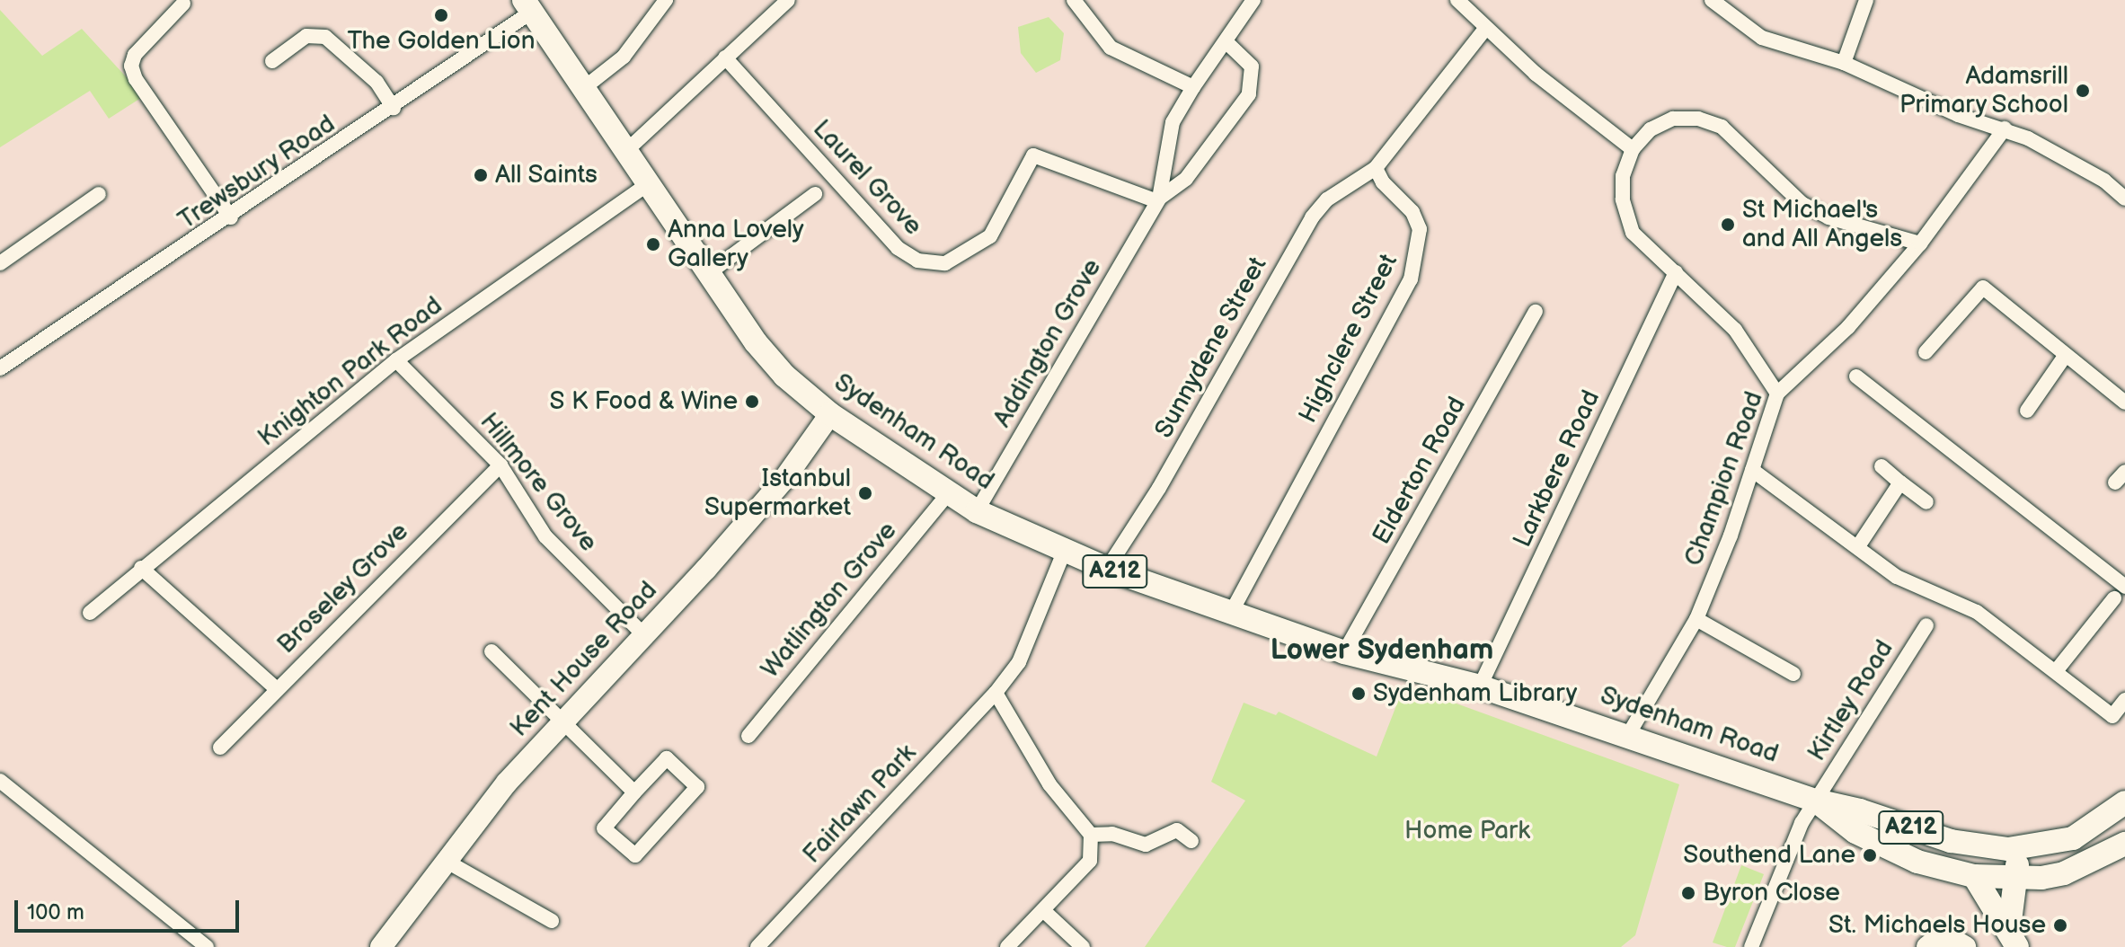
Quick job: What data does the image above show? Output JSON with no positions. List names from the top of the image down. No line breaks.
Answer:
{"streets":{"main road":["Sydenham Road","A212"],"street":["Trewsbury Road","Laurel Grove","Highclere Street","Addington Grove","Sunnydene Street","Knighton Park Road","Larkbere Road","Elderton Road","Champion Road","Hillmore Grove","Broseley Grove","Watlington Grove","Kent House Road","Kirtley Road","Fairlawn Park"]},"crossings":[["Trewsbury Road","Sydenham Road"],["Laurel Grove","Addington Grove"],["Highclere Street","Sunnydene Street"],["Highclere Street","Sydenham Road"],["Addington Grove","Sydenham Road"],["Sunnydene Street","Sydenham Road"],["Knighton Park Road","Sydenham Road"],["Knighton Park Road","Hillmore Grove"],["Sydenham Road","Larkbere Road"],["Sydenham Road","Elderton Road"],["Sydenham Road","Champion Road"],["Sydenham Road","A212"],["Sydenham Road","Watlington Grove"],["Sydenham Road","Kent House Road"],["Sydenham Road","Kirtley Road"],["Sydenham Road","Fairlawn Park"],["Hillmore Grove","Broseley Grove"],["Hillmore Grove","Kent House Road"]],"districts":["Lower Sydenham"],"parks":["Home Park"],"places":["The Golden Lion","Adamsrill Primary School","All Saints","St Michael's and All Angels","Anna Lovely Gallery","S K Food & Wine","Istanbul Supermarket","Sydenham Library","Southend Lane","Byron Close","St. Michaels House"],"scale_bar":"100 m"}
